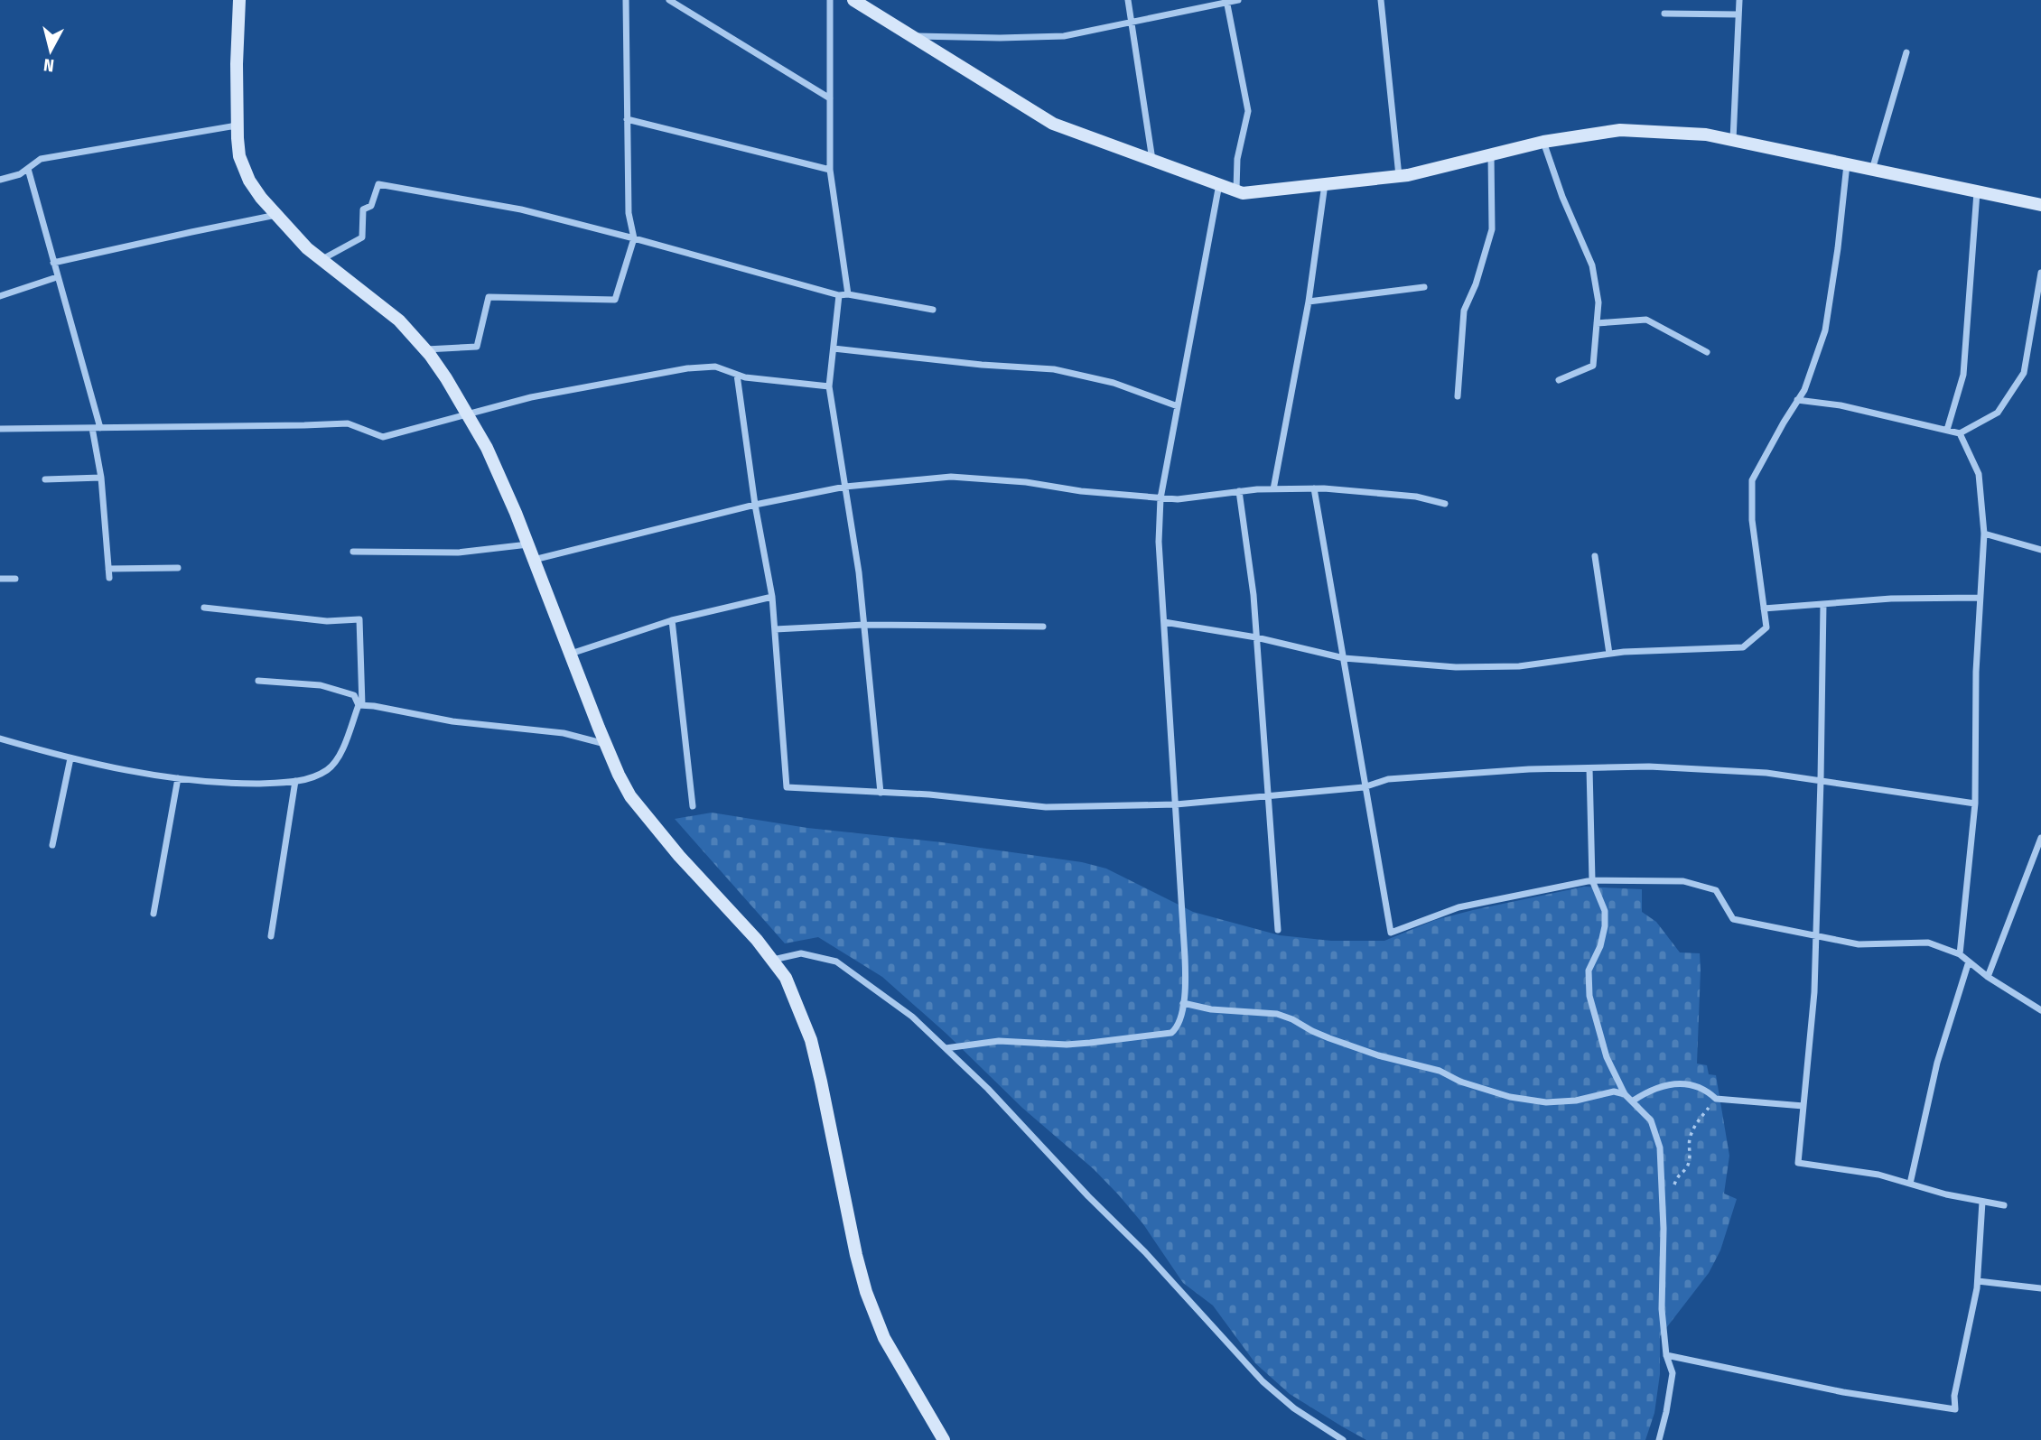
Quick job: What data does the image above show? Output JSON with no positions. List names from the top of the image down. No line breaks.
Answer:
{"north":"bottom"}
